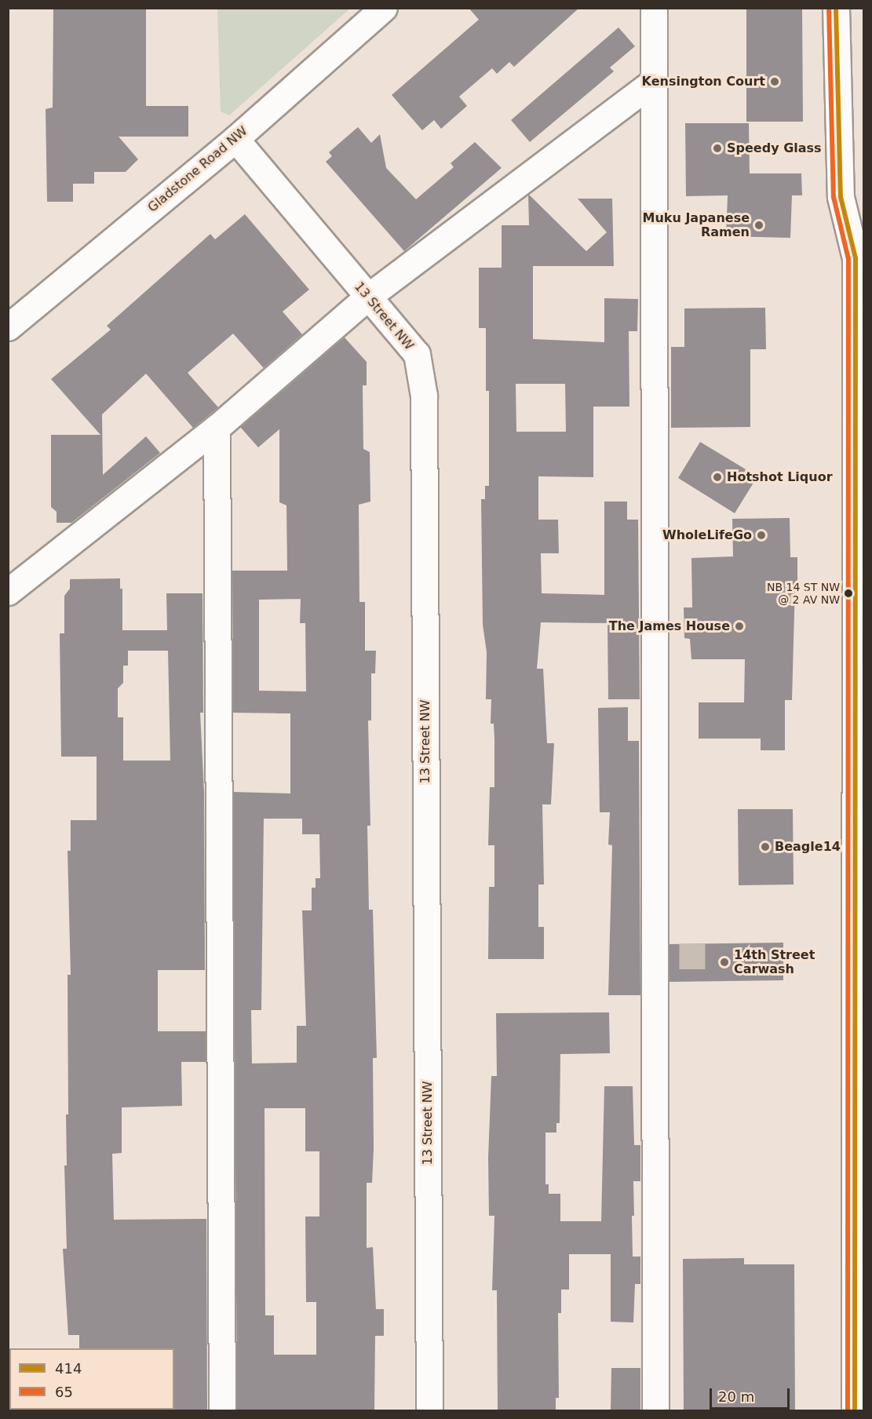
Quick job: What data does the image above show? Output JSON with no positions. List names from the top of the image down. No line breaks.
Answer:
{"streets":{"street":["Gladstone Road NW","13 Street NW"]},"crossings":[["Gladstone Road NW","13 Street NW"]],"places":["Kensington Court","Speedy Glass","Muku Japanese Ramen","Hotshot Liquor","WholeLifeGo","NB 14 ST NW @ 2 AV NW","The James House","Beagle14","14th Street Carwash"],"lines":["transit line 414","transit line 65"],"legend":["414","65"],"scale_bar":"20 m"}
